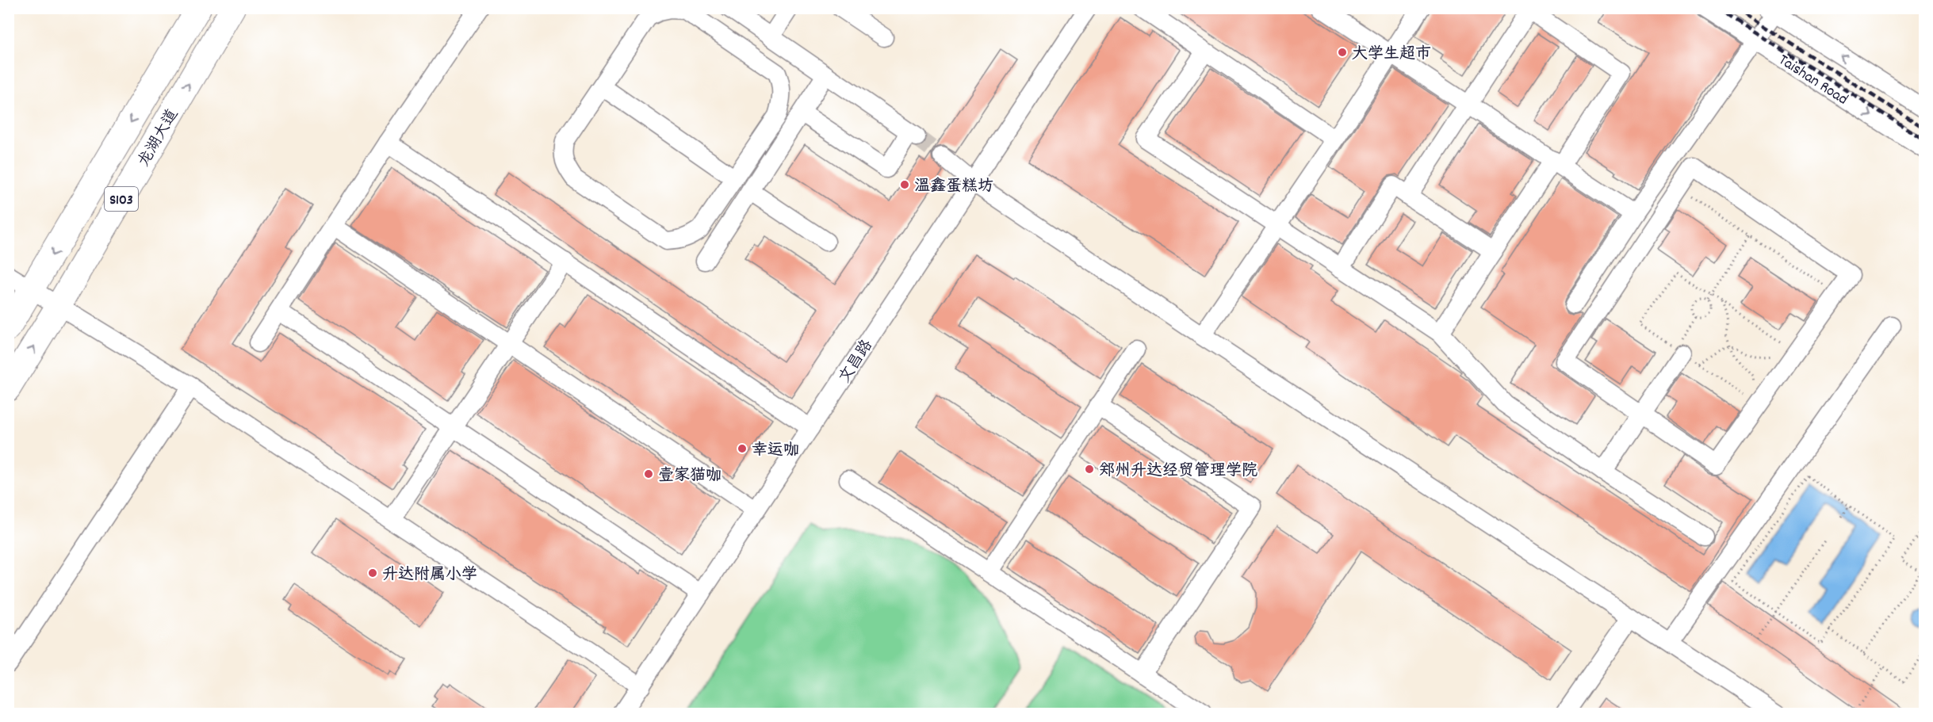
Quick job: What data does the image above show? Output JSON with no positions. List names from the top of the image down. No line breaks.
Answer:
{"streets":{"highway":["龙湖大道","S103"],"street":["Taishan Road","文昌路"]},"places":["大学生超市","温鑫蛋糕坊","幸运咖","郑州升达经贸管理学院","壹家猫咖","升达附属小学"]}
